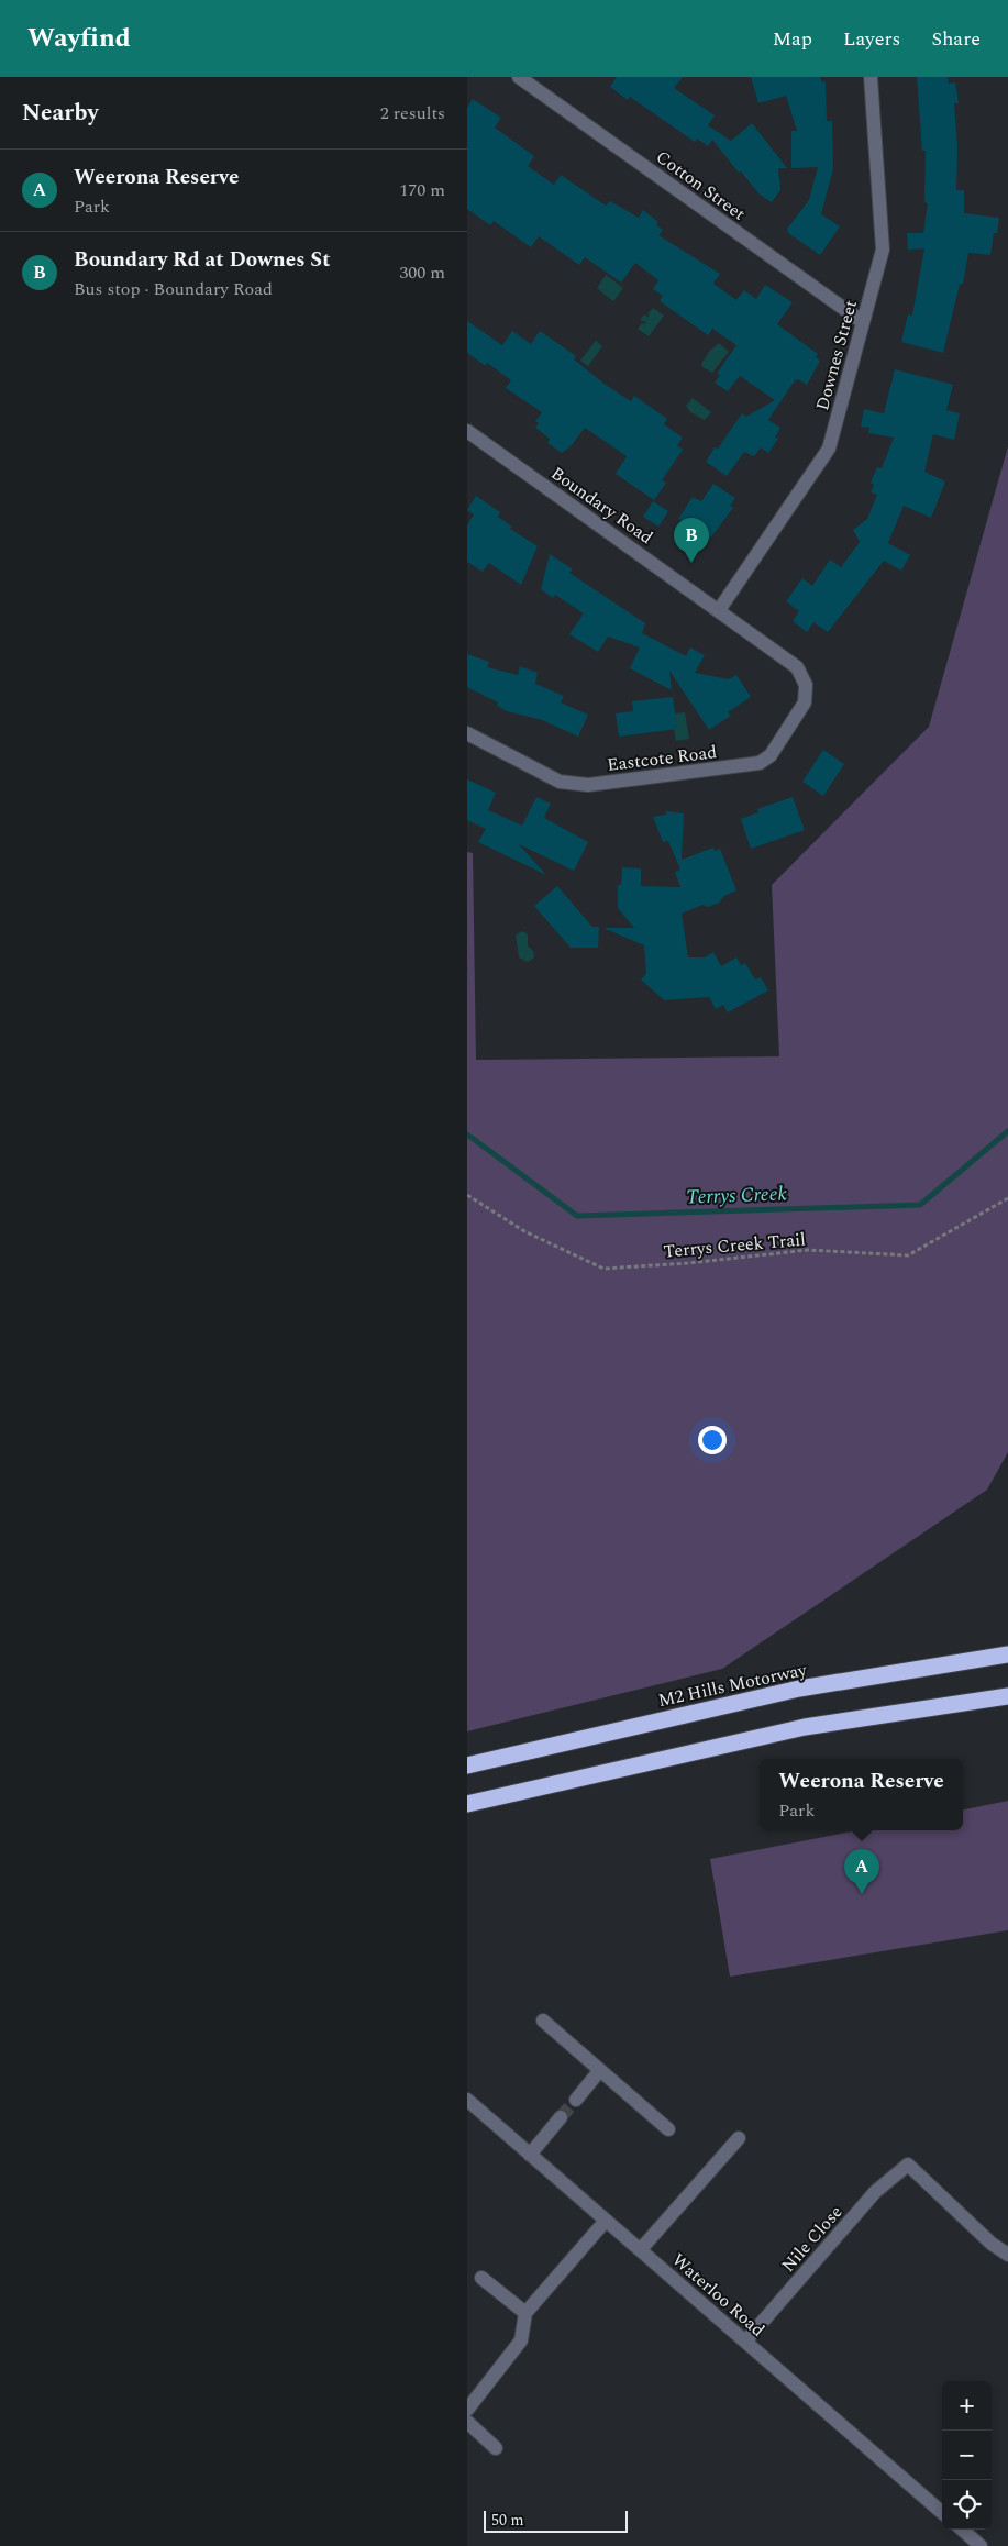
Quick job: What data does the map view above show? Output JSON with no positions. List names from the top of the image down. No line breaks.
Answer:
{"streets":{"highway":["M2 Hills Motorway"],"street":["Cotton Street","Downes Street","Boundary Road","Eastcote Road","Nile Close","Waterloo Road"],"path":["Terrys Creek Trail"]},"crossings":[["Cotton Street","Downes Street"],["Downes Street","Boundary Road"],["Boundary Road","Eastcote Road"],["Nile Close","Waterloo Road"]],"water":["Terrys Creek"],"scale_bar":"50 m","page":{"header":"Wayfind","nav":["Map","Layers","Share"],"heading":["Nearby","2 results"],"list":[{"mark":"A","name":"Weerona Reserve","note":"Park","value":"170 m"},{"mark":"B","name":"Boundary Rd at Downes St","note":"Bus stop · Boundary Road","value":"300 m"}],"pins":["B","A"],"popup":["Weerona Reserve","Park"],"map_buttons":["+","−"],"scale":"50 m"}}
